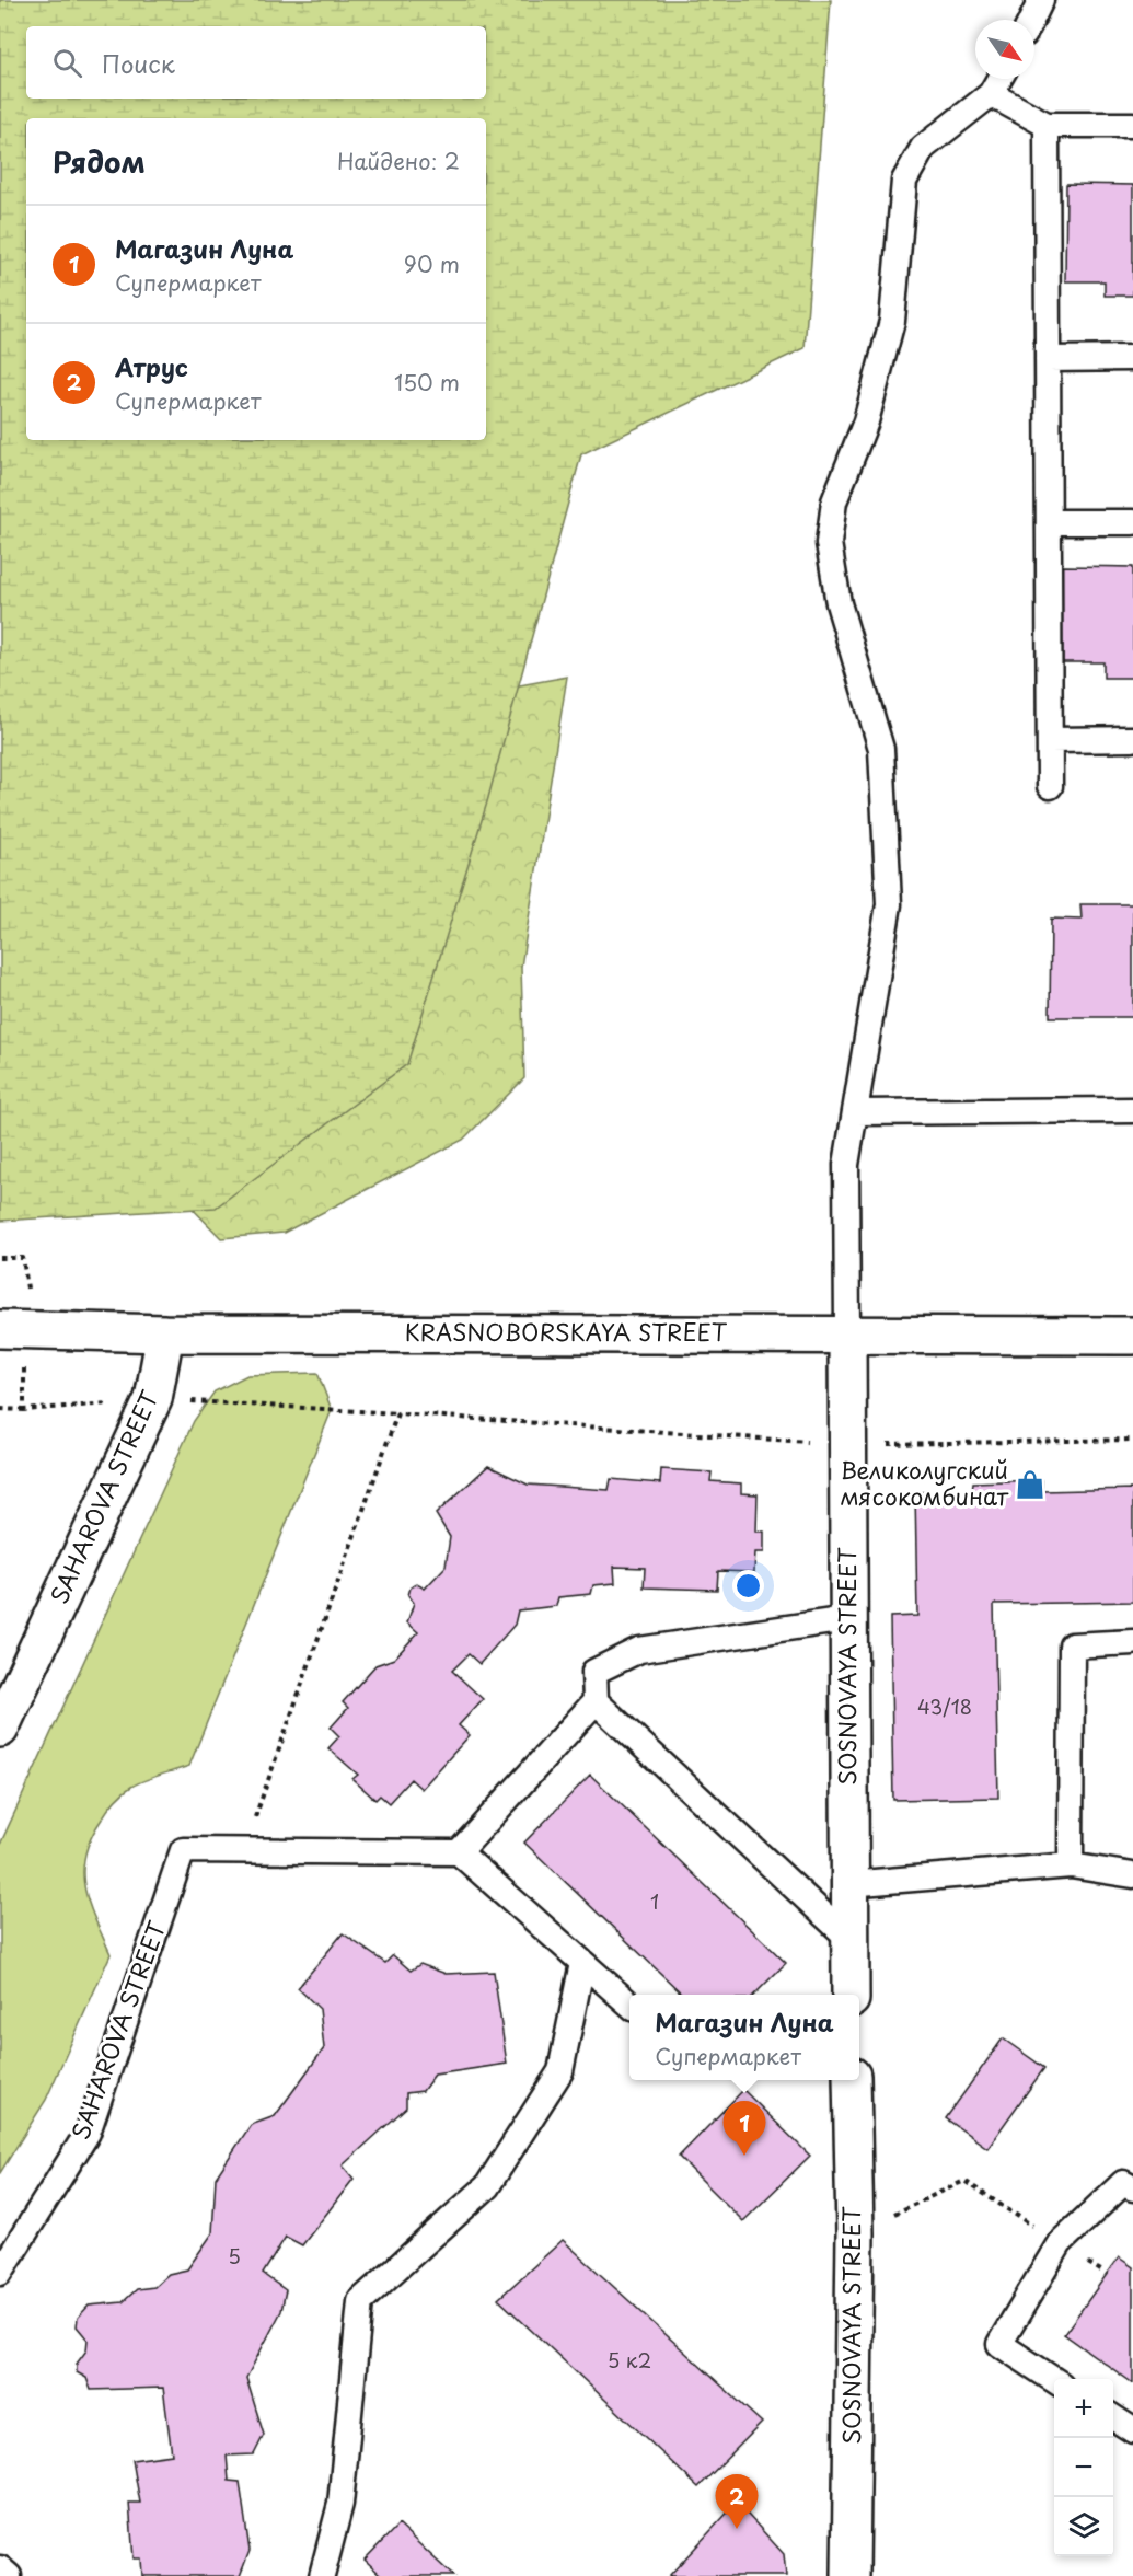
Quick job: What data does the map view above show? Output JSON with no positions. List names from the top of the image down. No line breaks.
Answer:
{"streets":{"street":["KRASNOBORSKAYA STREET","SAHAROVA STREET","SOSNOVAYA STREET"]},"crossings":[["KRASNOBORSKAYA STREET","SAHAROVA STREET"],["KRASNOBORSKAYA STREET","SOSNOVAYA STREET"]],"places":{"shop":["Великолугский мясокомбинат"]},"house_numbers":["43/18","1","5","5 к2"],"north":"bottom right","page":{"search":"Поиск","heading":["Рядом","Найдено: 2"],"list":[{"mark":"1","name":"Магазин Луна","note":"Супермаркет","value":"90 m"},{"mark":"2","name":"Атрус","note":"Супермаркет","value":"150 m"}],"popup":["Магазин Луна","Супермаркет"],"pins":["1","2"],"map_buttons":["+","−"]}}
